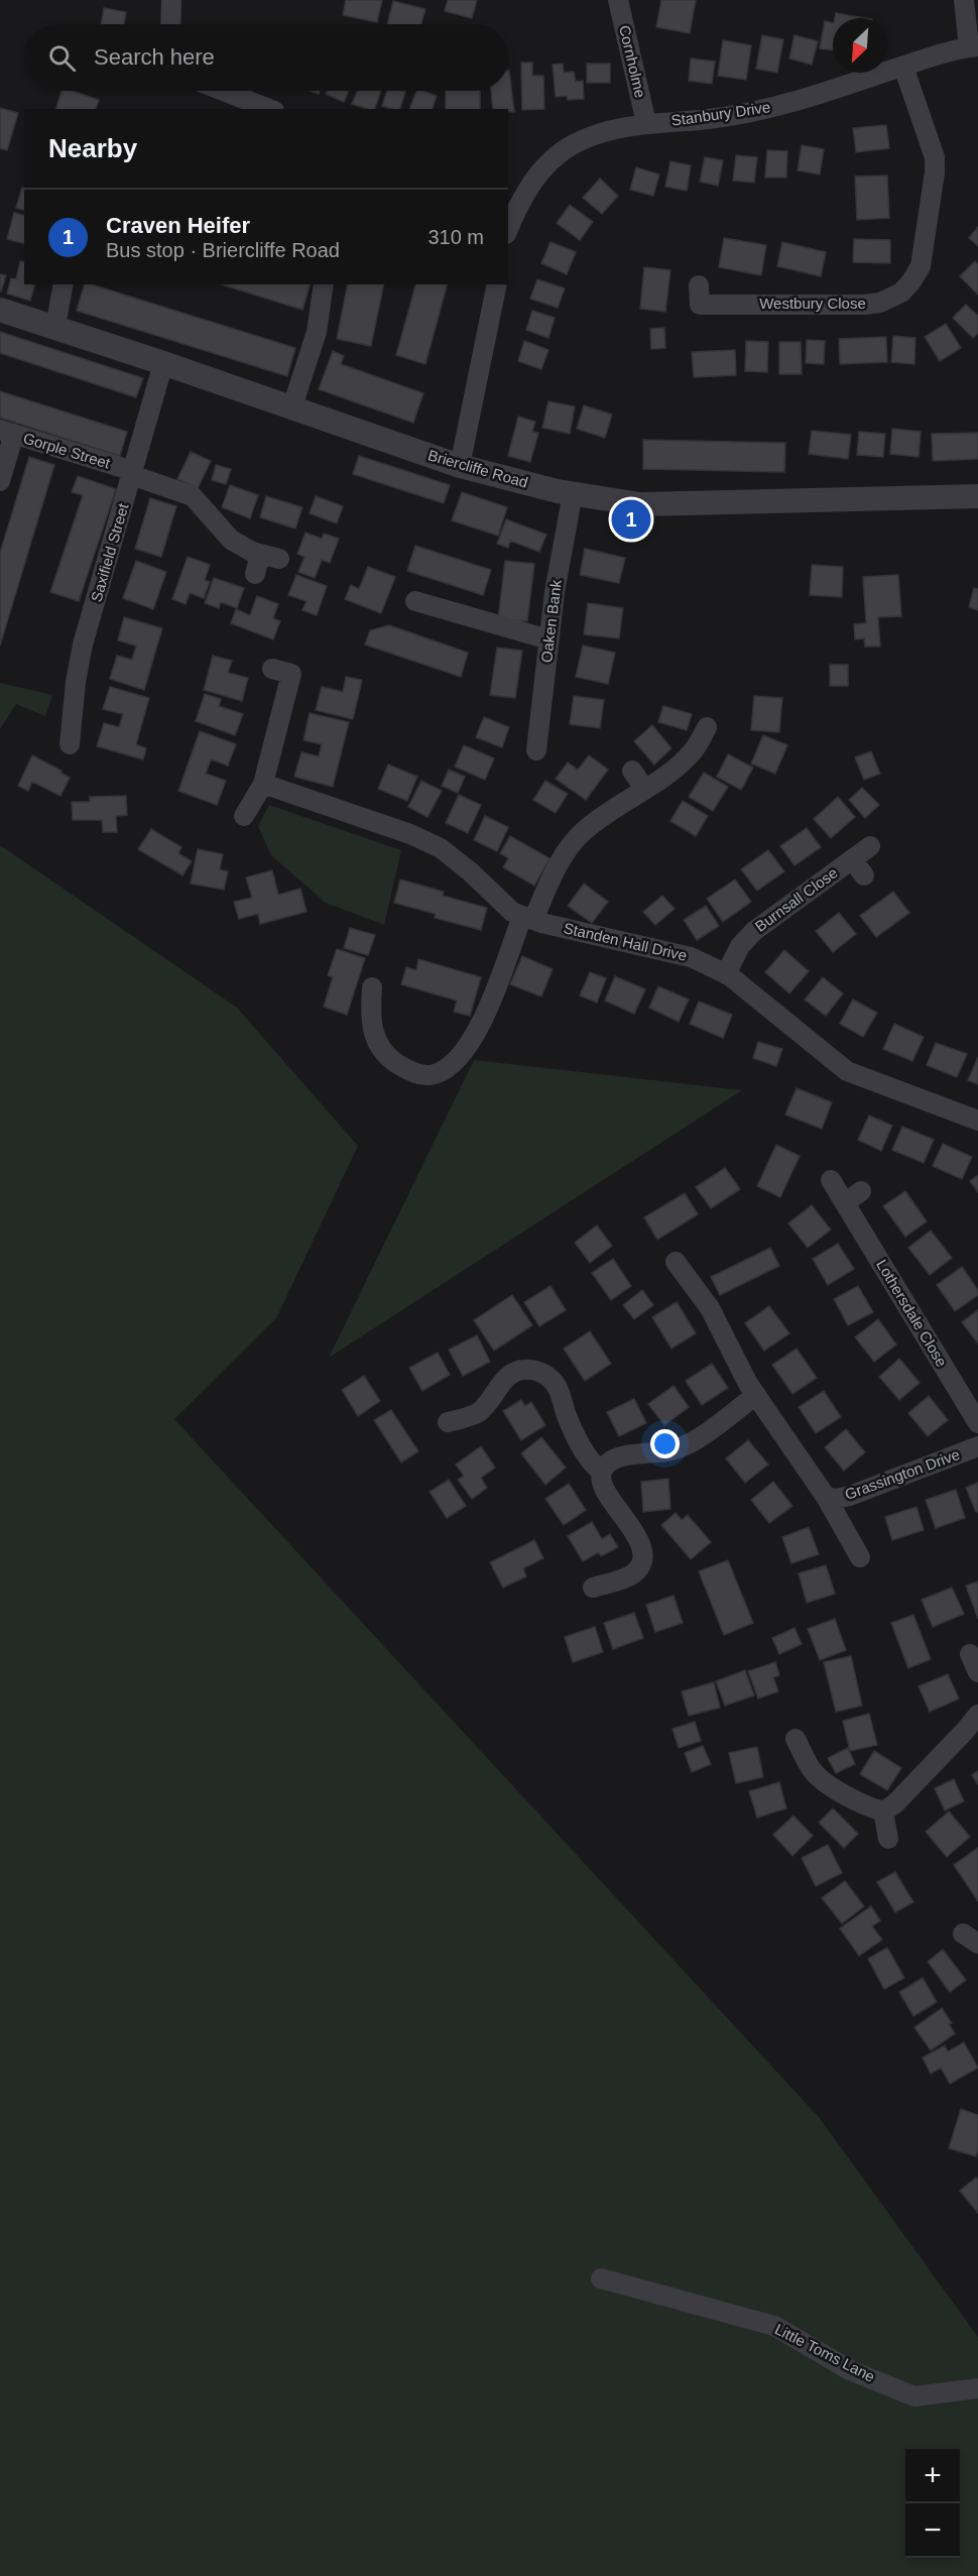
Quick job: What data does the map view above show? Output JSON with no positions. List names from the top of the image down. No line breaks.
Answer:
{"streets":{"street":["Cornholme","Stanbury Drive","Westbury Close","Gorple Street","Briercliffe Road","Saxifield Street","Oaken Bank","Burnsall Close","Standen Hall Drive","Lothersdale Close","Grassington Drive","Little Toms Lane"]},"crossings":[["Cornholme","Stanbury Drive"],["Stanbury Drive","Westbury Close"],["Gorple Street","Saxifield Street"],["Briercliffe Road","Saxifield Street"],["Briercliffe Road","Oaken Bank"],["Burnsall Close","Standen Hall Drive"]],"north":"bottom left","page":{"search":"Search here","heading":"Nearby","list":[{"mark":"1","name":"Craven Heifer","note":"Bus stop · Briercliffe Road","value":"310 m"}],"pins":"1","map_buttons":["+","−"]}}
